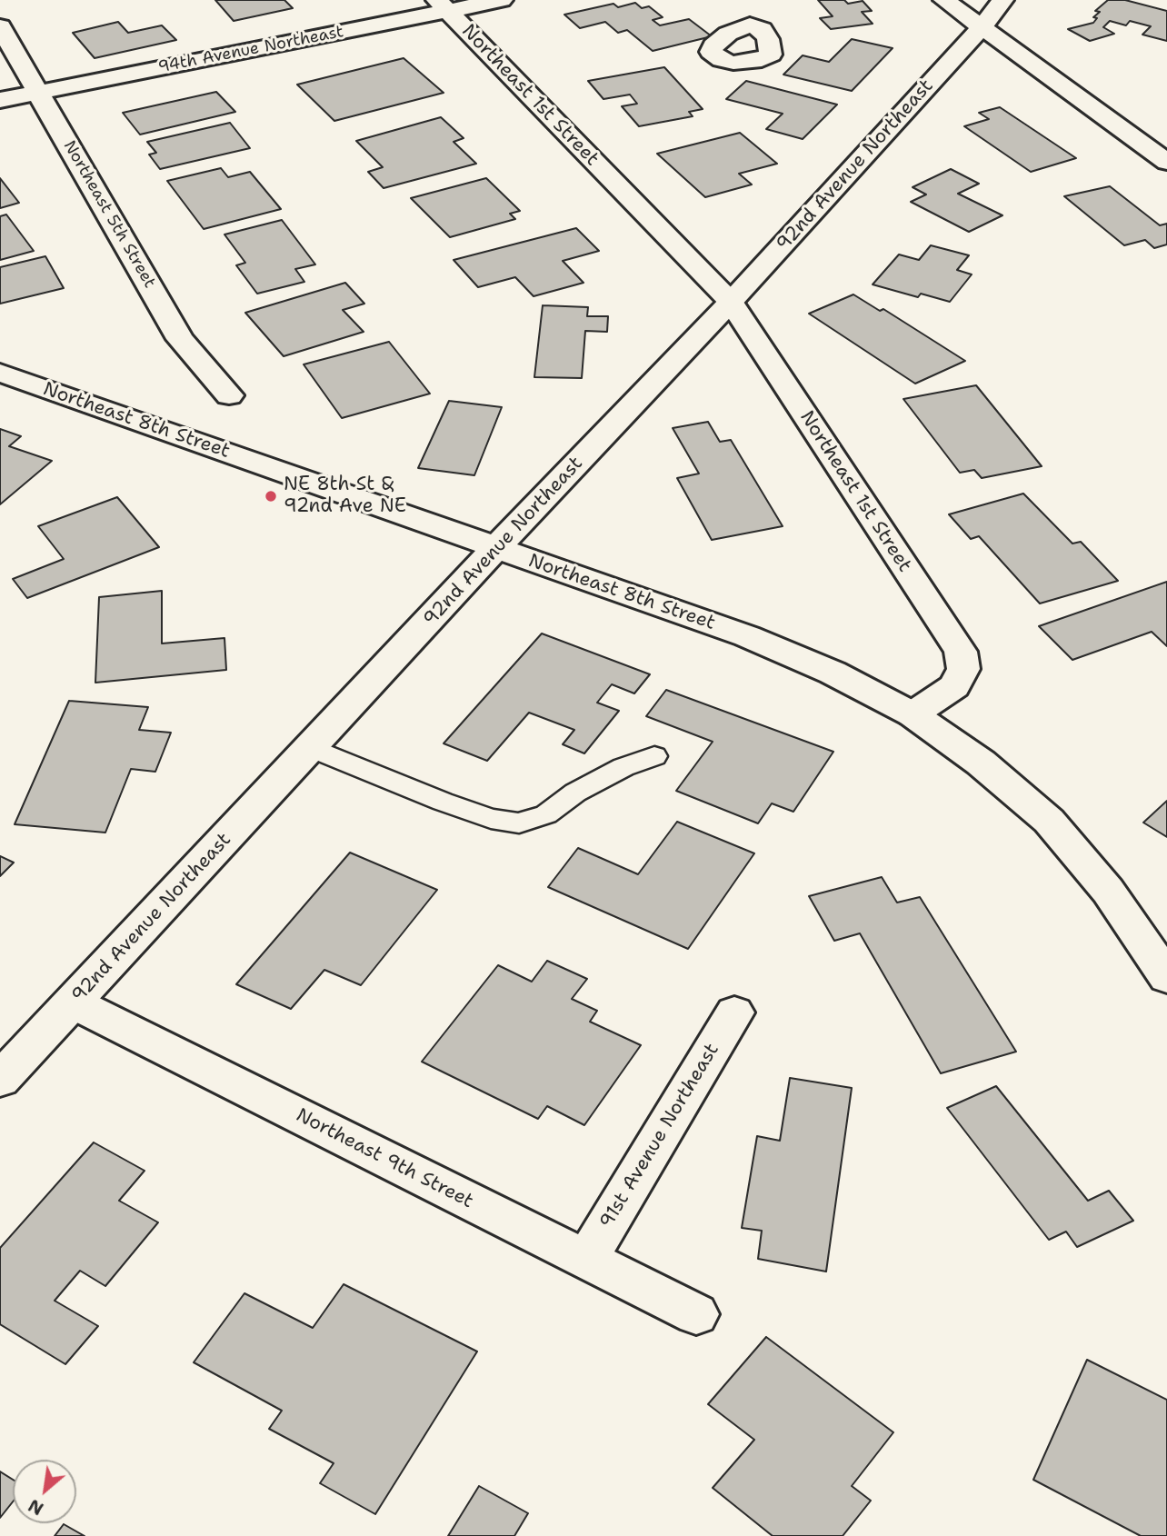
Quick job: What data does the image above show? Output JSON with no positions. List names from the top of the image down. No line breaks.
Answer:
{"streets":{"street":["94th Avenue Northeast","Northeast 1st Street","92nd Avenue Northeast","Northeast 5th Street","Northeast 8th Street","91st Avenue Northeast","Northeast 9th Street"]},"crossings":[["94th Avenue Northeast","Northeast 1st Street"],["94th Avenue Northeast","Northeast 5th Street"],["Northeast 1st Street","92nd Avenue Northeast"],["Northeast 1st Street","Northeast 8th Street"],["92nd Avenue Northeast","Northeast 8th Street"],["92nd Avenue Northeast","Northeast 9th Street"],["91st Avenue Northeast","Northeast 9th Street"]],"places":["NE 8th St & 92nd Ave NE"],"north":"bottom left"}
